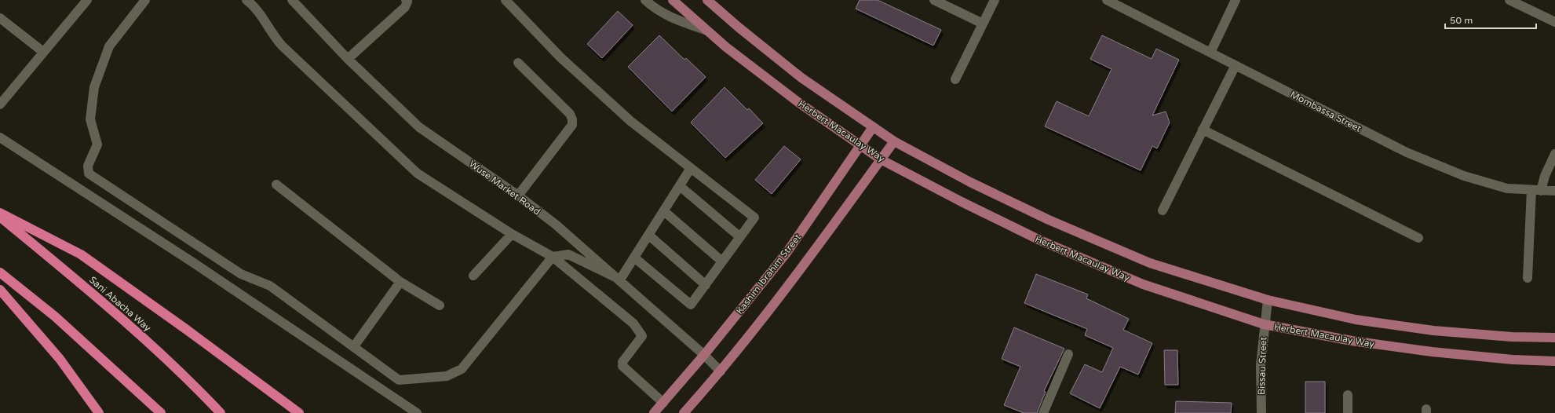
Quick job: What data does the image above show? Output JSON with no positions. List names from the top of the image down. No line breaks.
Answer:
{"streets":{"highway":["Sani Abacha Way"],"main road":["Herbert Macaulay Way","Kashim Ibrahim Street"],"street":["Mombassa Street","Wuse Market Road","Bissau Street"]},"crossings":[["Herbert Macaulay Way","Kashim Ibrahim Street"],["Herbert Macaulay Way","Bissau Street"],["Wuse Market Road","Kashim Ibrahim Street"]],"scale_bar":"50 m"}
